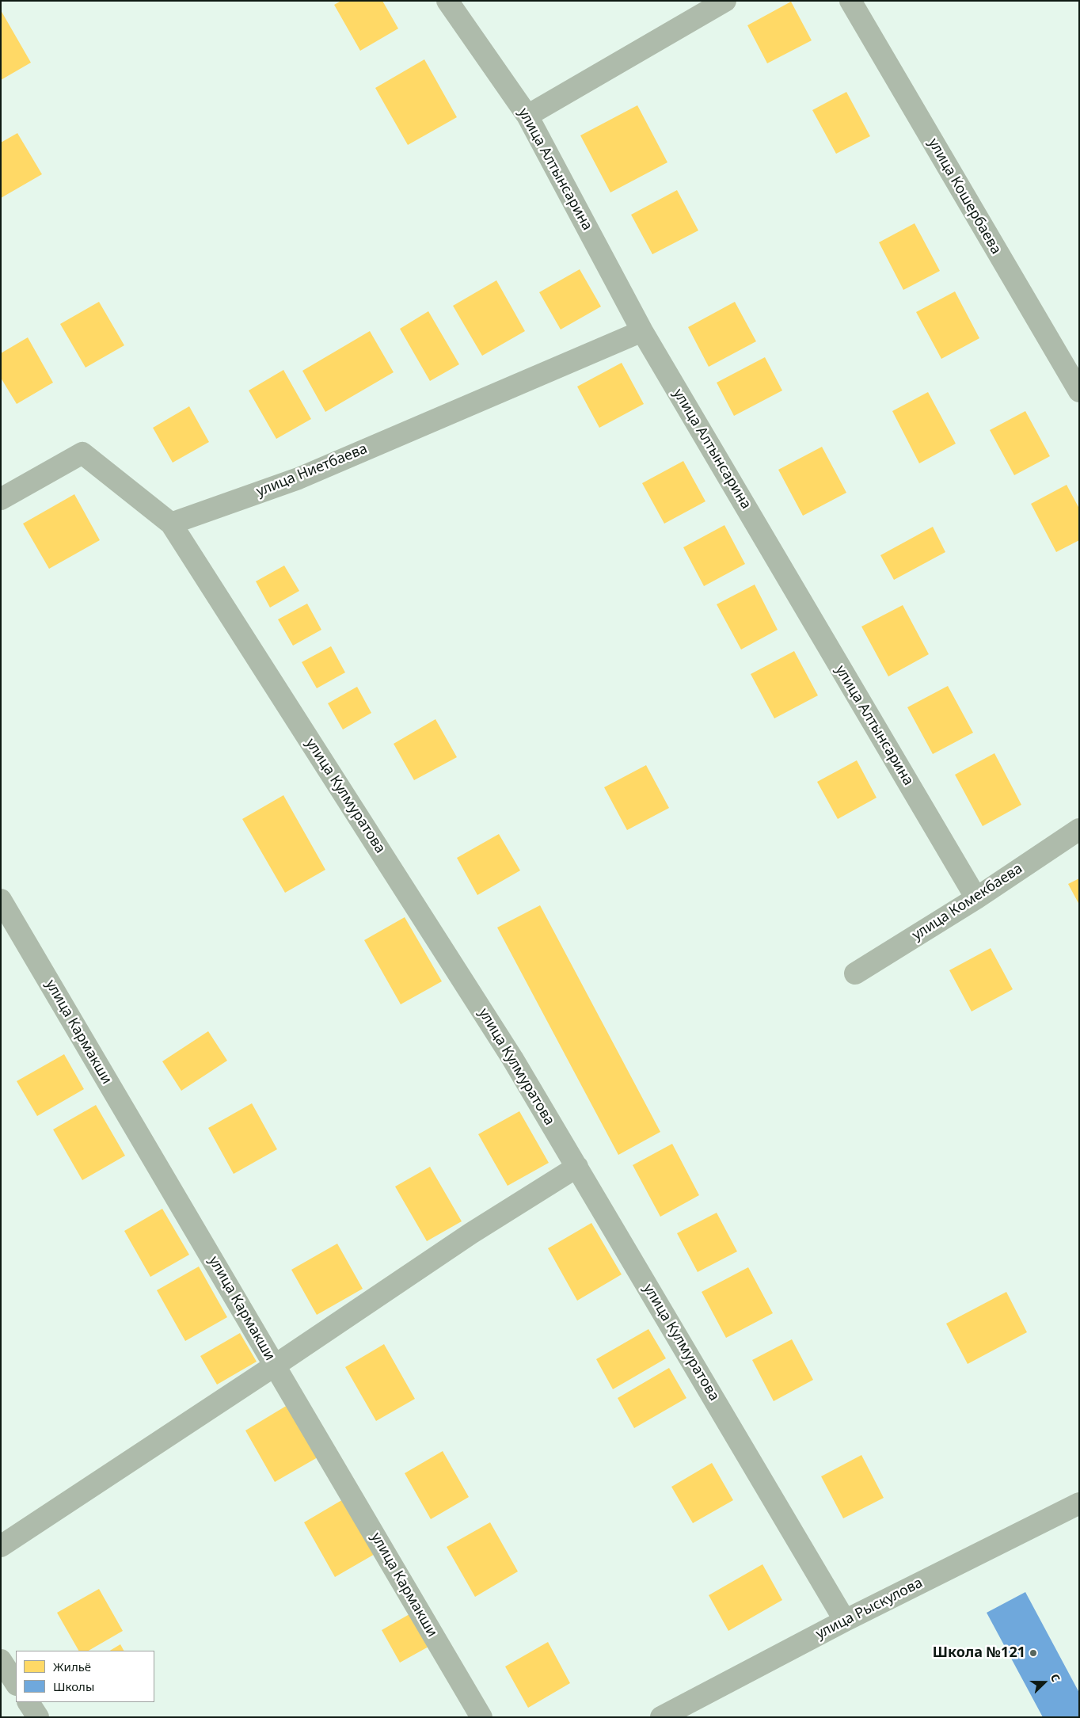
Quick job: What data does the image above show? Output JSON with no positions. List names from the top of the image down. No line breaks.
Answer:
{"streets":{"street":["улица Алтынсарина","улица Кошербаева","улица Ниетбаева","улица Кулмуратова","улица Комекбаева","улица Кармакши","улица Рыскулова"]},"crossings":[["улица Алтынсарина","улица Ниетбаева"],["улица Алтынсарина","улица Комекбаева"],["улица Ниетбаева","улица Кулмуратова"],["улица Кулмуратова","улица Рыскулова"]],"places":["Школа №121"],"legend":["Жильё","Школы"],"north":"right"}
